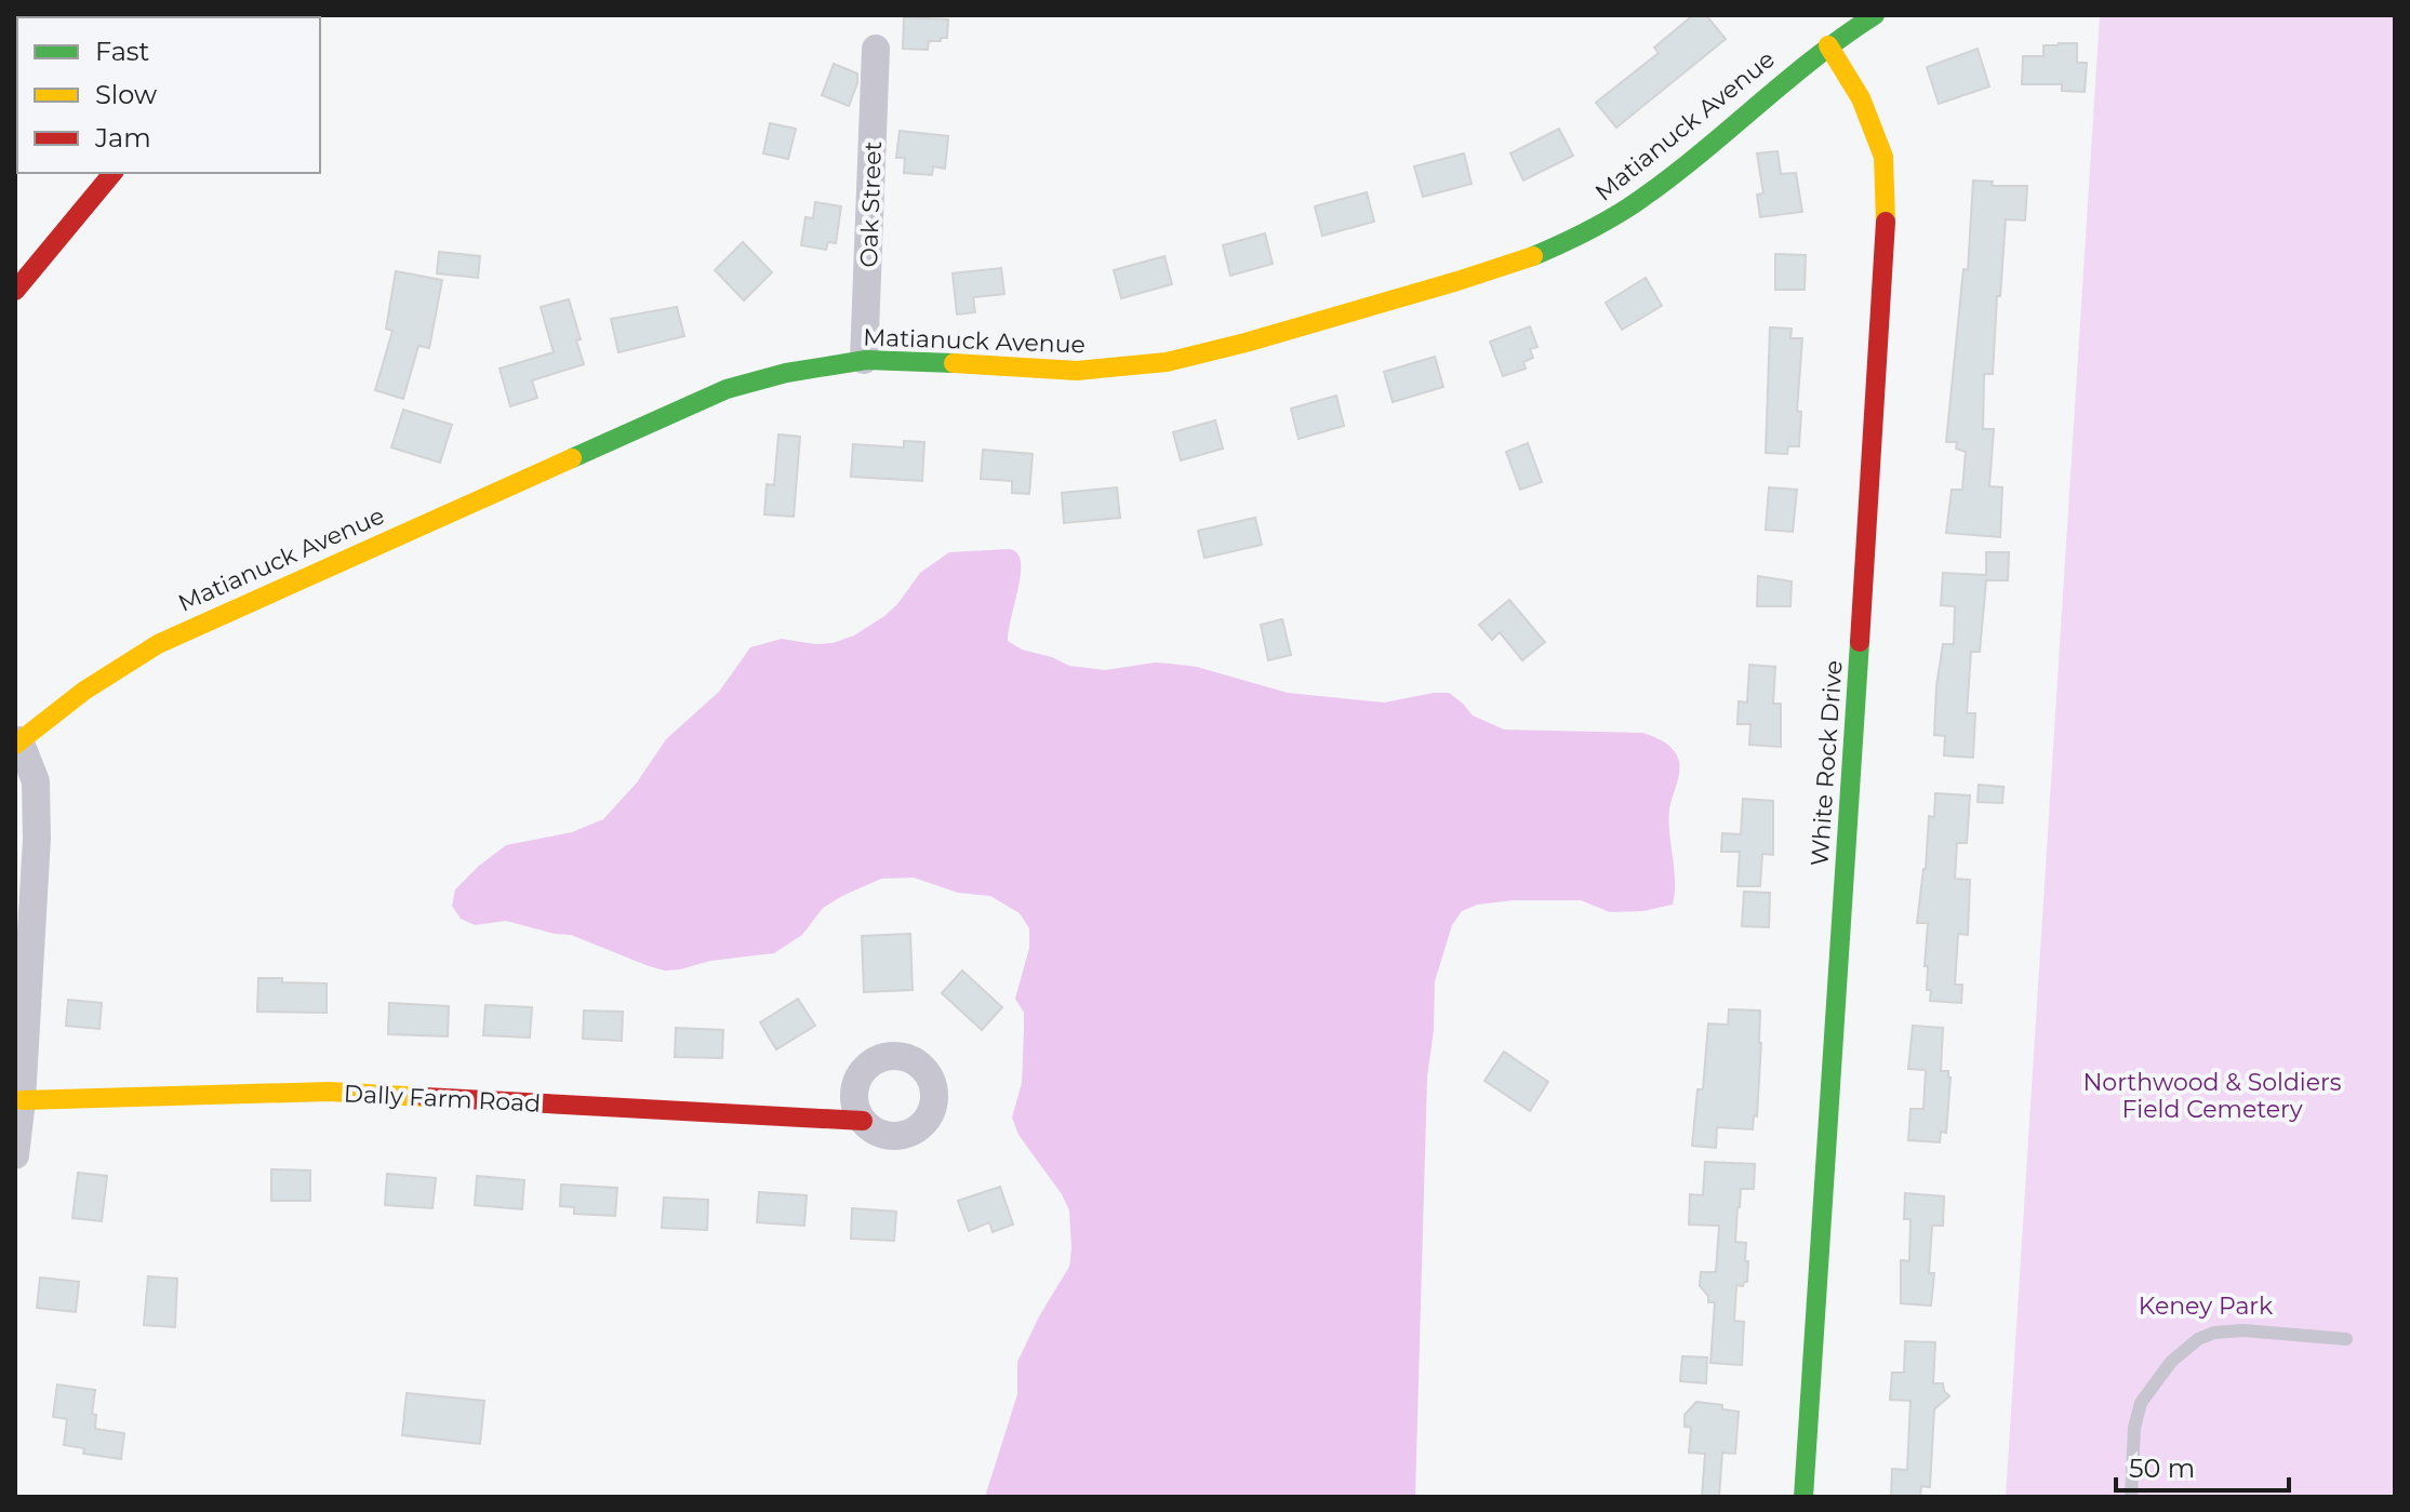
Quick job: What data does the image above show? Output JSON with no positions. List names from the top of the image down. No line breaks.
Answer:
{"streets":{"main road":["Matianuck Avenue","White Rock Drive","Dally Farm Road"],"street":["Oak Street"]},"crossings":[["Matianuck Avenue","Oak Street"],["Matianuck Avenue","White Rock Drive"]],"parks":["Northwood & Soldiers Field Cemetery","Keney Park"],"legend":["Fast","Slow","Jam"],"scale_bar":"50 m"}
